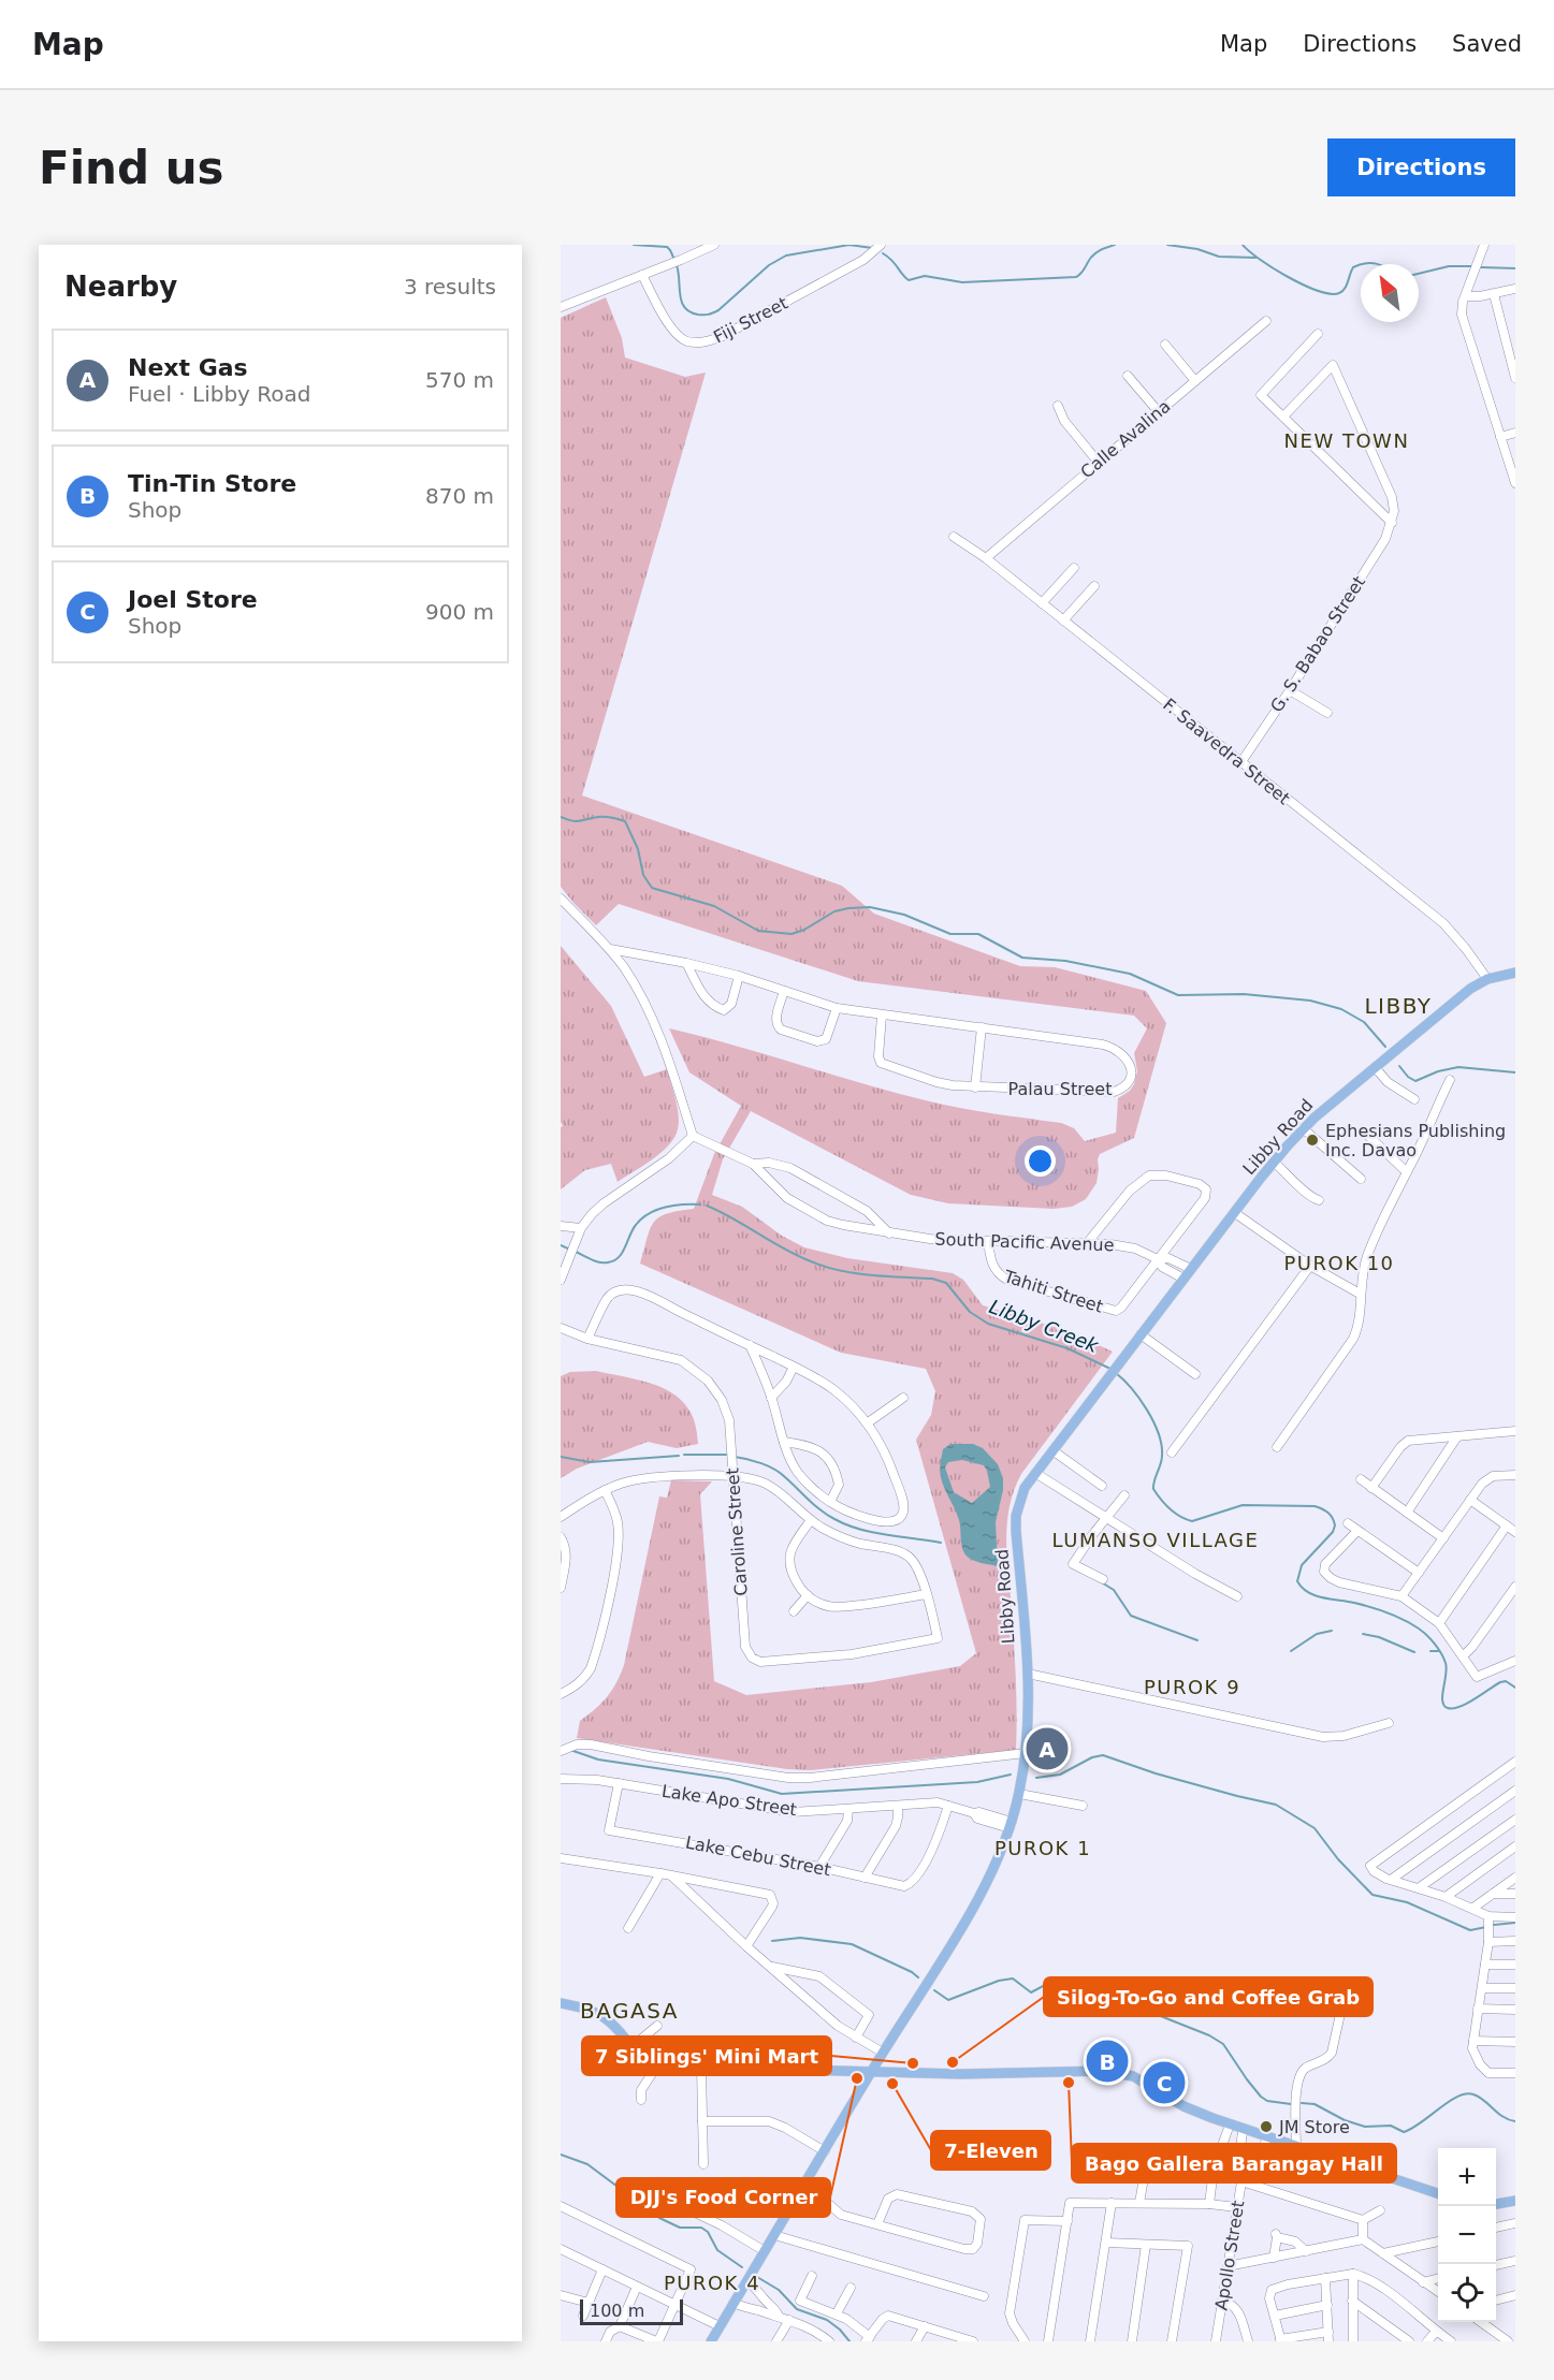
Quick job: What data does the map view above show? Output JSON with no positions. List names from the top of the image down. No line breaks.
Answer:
{"streets":{"main road":["Libby Road"],"street":["Fiji Street","Calle Avalina","G. S. Babao Street","F. Saavedra Street","Palau Street","South Pacific Avenue","Tahiti Street","Caroline Street","Lake Apo Street","Lake Cebu Street","Apollo Street"]},"crossings":[["Calle Avalina","F. Saavedra Street"],["G. S. Babao Street","F. Saavedra Street"],["F. Saavedra Street","Libby Road"],["Libby Road","South Pacific Avenue"],["Libby Road","Lake Apo Street"],["South Pacific Avenue","Tahiti Street"],["Lake Apo Street","Lake Cebu Street"]],"districts":["NEW TOWN","LIBBY","PUROK 10","LUMANSO VILLAGE","PUROK 9","PUROK 1","BAGASA","PUROK 4"],"water":["Libby Creek"],"places":["Ephesians Publishing Inc. Davao","Silog-To-Go and Coffee Grab","7 Siblings' Mini Mart","DJJ's Food Corner","Bago Gallera Barangay Hall","7-Eleven","JM Store"],"scale_bar":"100 m","north":"top left","page":{"header":"Map","nav":["Map","Directions","Saved"],"buttons":"Directions","title":"Find us","heading":["Nearby","3 results"],"list":[{"mark":"A","name":"Next Gas","note":"Fuel · Libby Road","value":"570 m"},{"mark":"B","name":"Tin-Tin Store","note":"Shop","value":"870 m"},{"mark":"C","name":"Joel Store","note":"Shop","value":"900 m"}],"pins":["A","B","C"],"map_buttons":["+","−"],"scale":"100 m"}}
